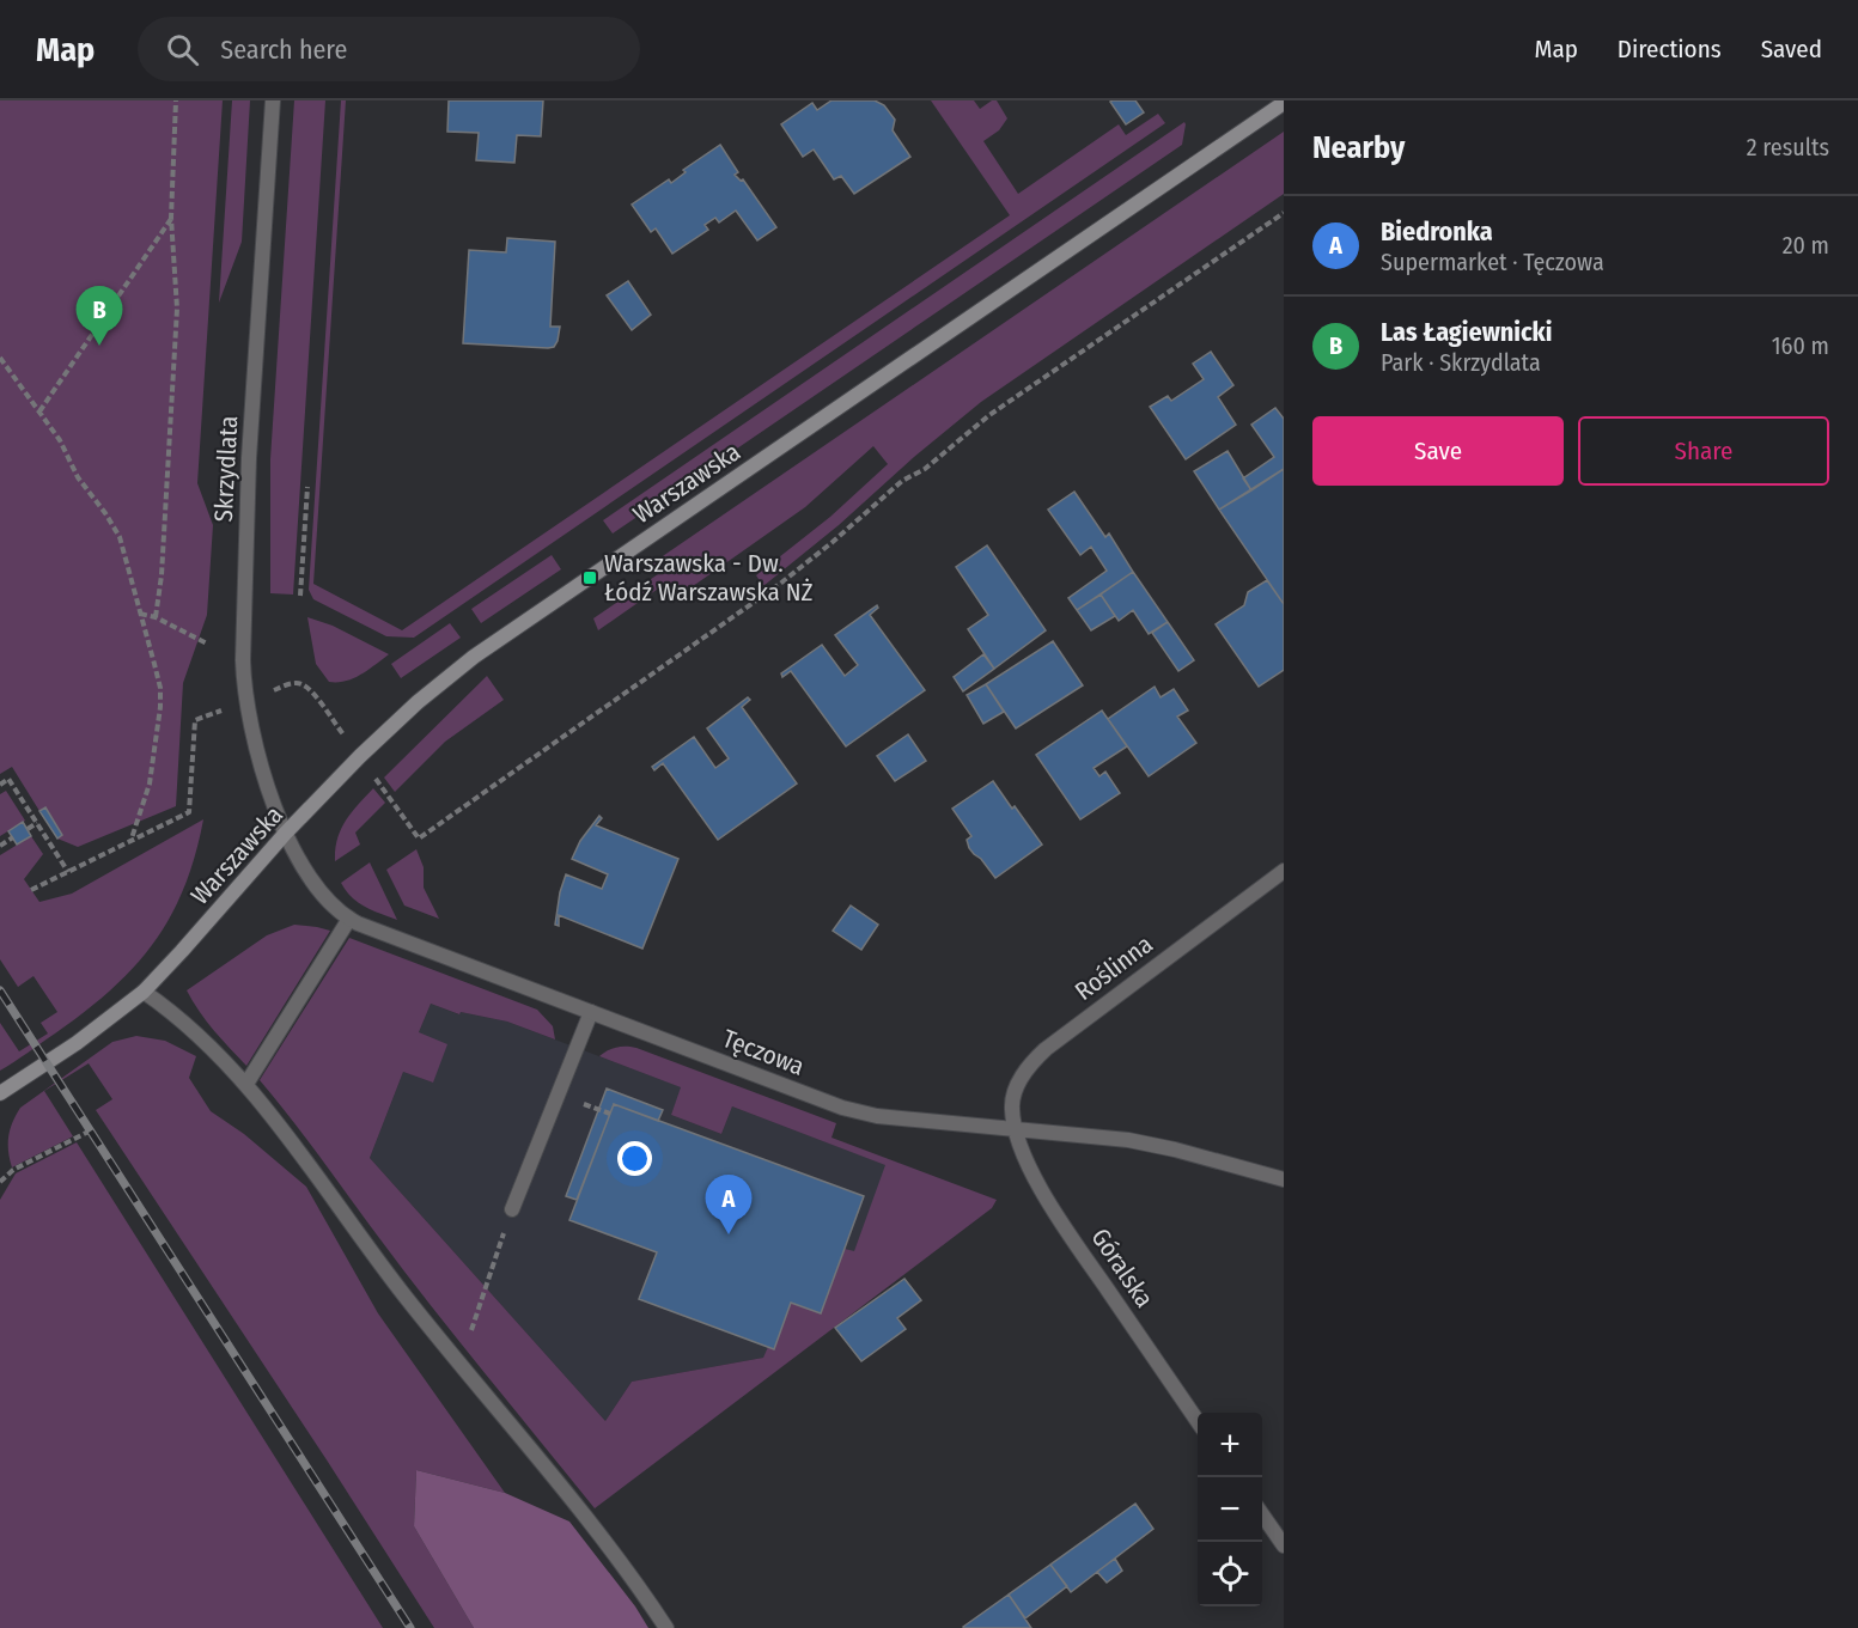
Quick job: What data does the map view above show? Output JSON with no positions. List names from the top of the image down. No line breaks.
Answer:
{"streets":{"street":["Skrzydlata","Warszawska","Roślinna","Tęczowa","Góralska"]},"crossings":[["Skrzydlata","Warszawska"],["Skrzydlata","Tęczowa"],["Warszawska","Tęczowa"],["Roślinna","Tęczowa"],["Roślinna","Góralska"],["Tęczowa","Góralska"]],"places":{"transit":["Warszawska - Dw. Łódź Warszawska NŻ"]},"page":{"header":"Map","search":"Search here","nav":["Map","Directions","Saved"],"heading":["Nearby","2 results"],"list":[{"mark":"A","name":"Biedronka","note":"Supermarket · Tęczowa","value":"20 m"},{"mark":"B","name":"Las Łagiewnicki","note":"Park · Skrzydlata","value":"160 m"}],"pins":["B","A"],"buttons":["Save","Share"],"map_buttons":["+","−"]}}
